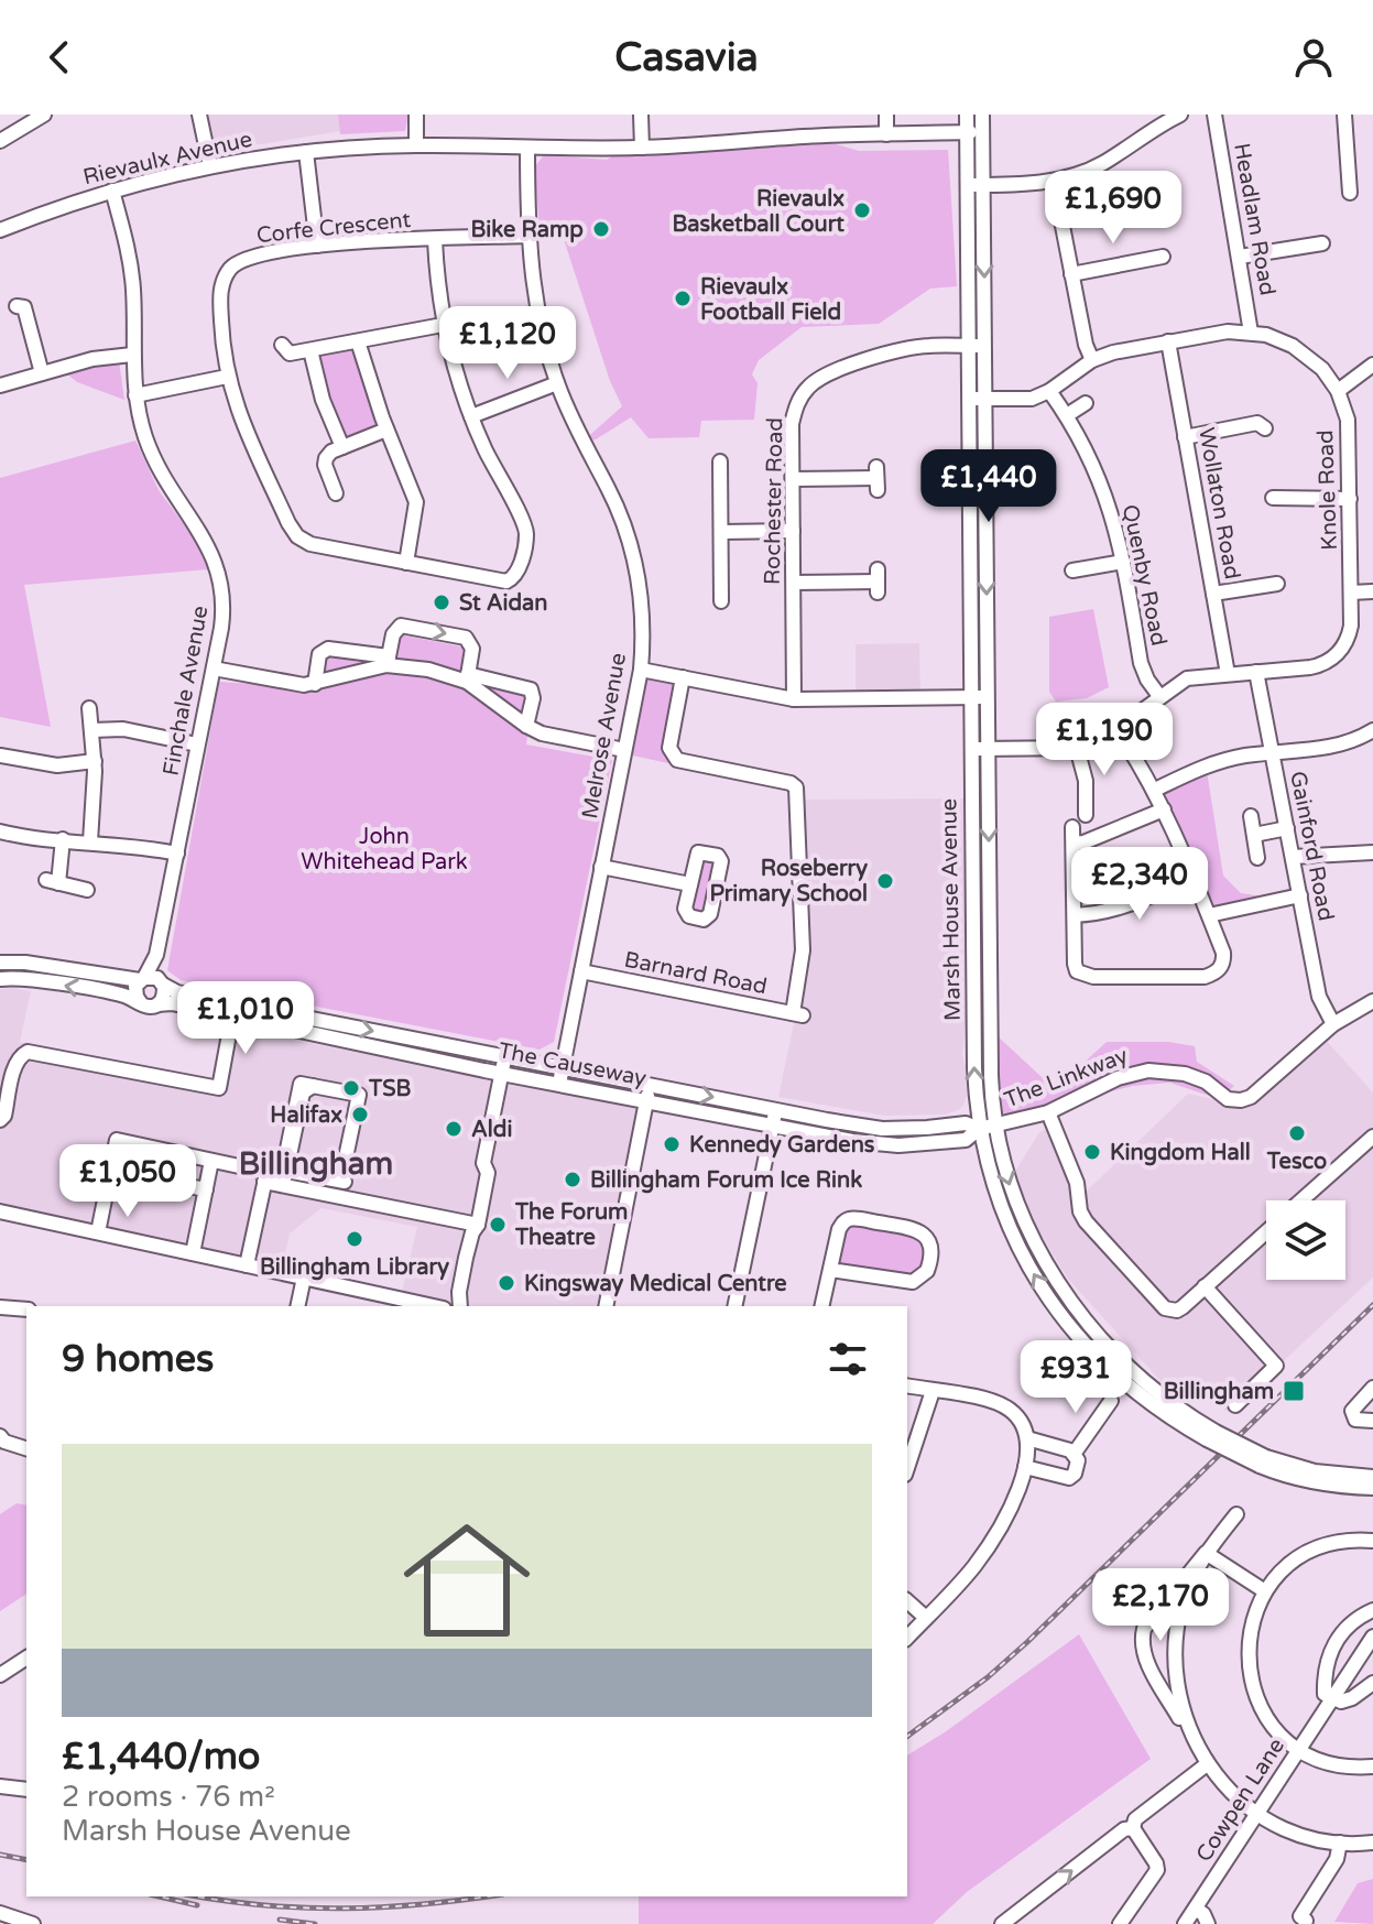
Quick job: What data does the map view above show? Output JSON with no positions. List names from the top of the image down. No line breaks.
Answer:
{"streets":{"street":["Rievaulx Avenue","Headlam Road","Corfe Crescent","Knole Road","Rochester Road","Wollaton Road","Quenby Road","Finchale Avenue","Melrose Avenue","Gainford Road","Marsh House Avenue","Barnard Road","The Causeway","The Linkway","Cowpen Lane"]},"crossings":[["Rievaulx Avenue","Finchale Avenue"],["Rievaulx Avenue","Melrose Avenue"],["Rievaulx Avenue","Marsh House Avenue"],["Headlam Road","Knole Road"],["Corfe Crescent","Melrose Avenue"],["Knole Road","Wollaton Road"],["Knole Road","Quenby Road"],["Knole Road","Gainford Road"],["Knole Road","Marsh House Avenue"],["Rochester Road","Marsh House Avenue"],["Finchale Avenue","The Causeway"],["Melrose Avenue","Barnard Road"],["Melrose Avenue","The Causeway"],["Gainford Road","The Linkway"],["Marsh House Avenue","The Causeway"],["Marsh House Avenue","The Linkway"],["The Causeway","The Linkway"]],"districts":["Billingham"],"parks":["John Whitehead Park"],"places":{"other":["Rievaulx Basketball Court","Bike Ramp","Rievaulx Football Field","St Aidan","Roseberry Primary School","TSB","Halifax","Aldi","Tesco","Kennedy Gardens","Kingdom Hall","Billingham Forum Ice Rink","The Forum Theatre","Billingham Library","Kingsway Medical Centre"],"transit":["Billingham"]},"page":{"header":"Casavia","price":["£1,690","£1,120","£1,440","£1,190","£2,340","£1,010","£1,050","£931","£2,170"],"heading":"9 homes","list":[{"name":"£1,440/mo","note":"2 rooms · 76 m² · Marsh House Avenue"}]}}
